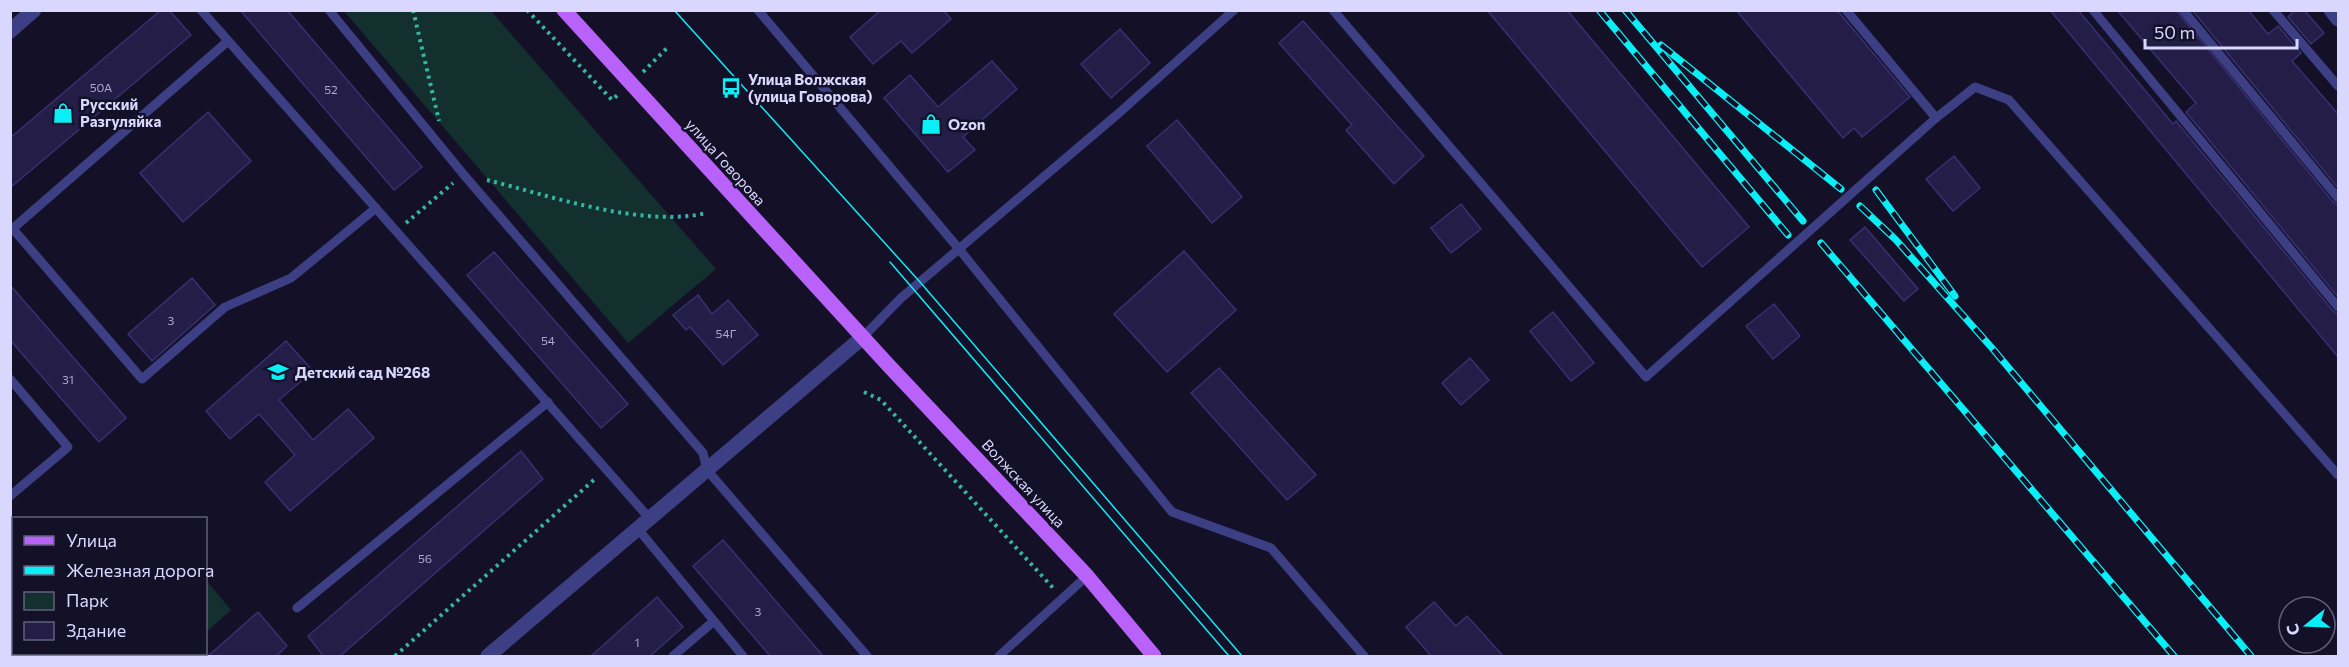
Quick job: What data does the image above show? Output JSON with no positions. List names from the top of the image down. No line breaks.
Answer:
{"streets":{"main road":["улица Говорова","Волжская улица"]},"crossings":[["улица Говорова","Волжская улица"]],"places":{"bus stop":["Улица Волжская (улица Говорова)"],"shop":["Русский Разгуляйка","Ozon"],"school or university":["Детский сад №268"]},"house_numbers":["50А","52","3","54Г","54","31","56","3","1"],"legend":["Улица","Железная дорога","Парк","Здание"],"scale_bar":"50 m","north":"left"}
